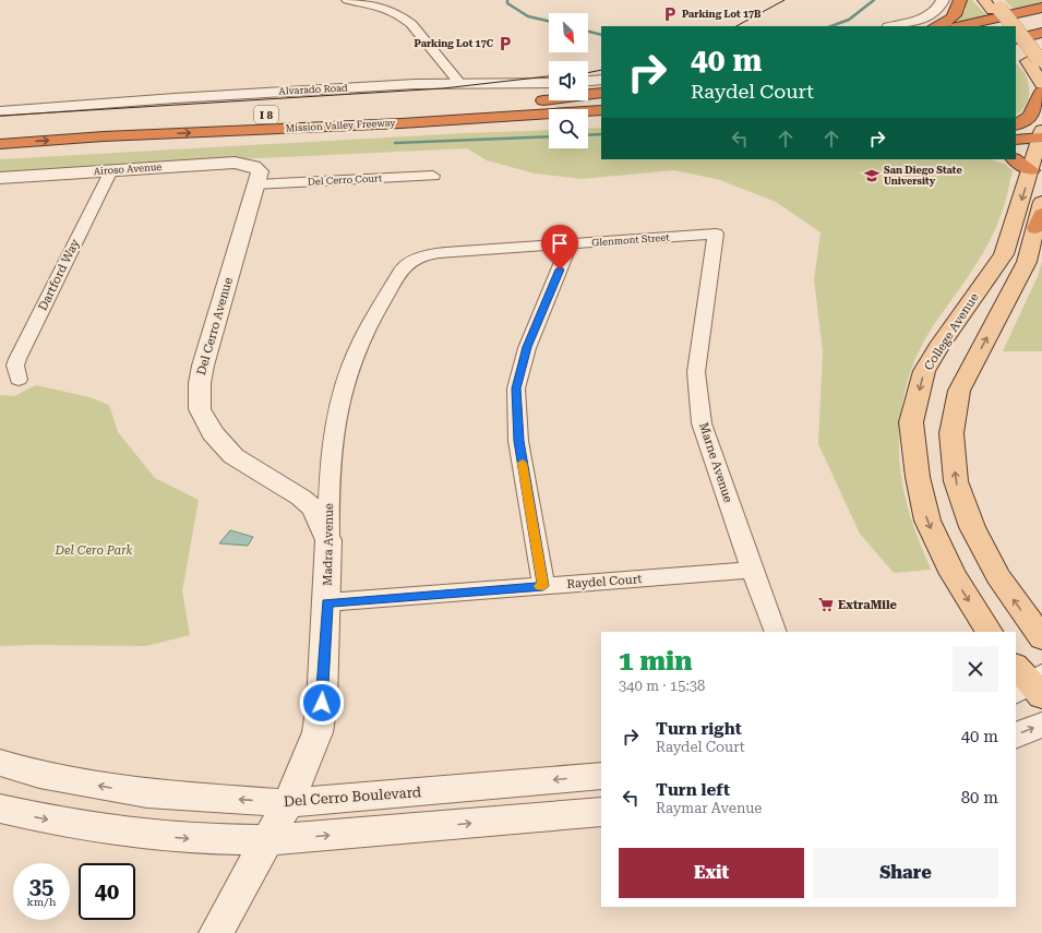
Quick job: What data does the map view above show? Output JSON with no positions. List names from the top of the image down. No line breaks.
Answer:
{"streets":{"highway":["I 8","Mission Valley Freeway"],"main road":["College Avenue"],"street":["Alvarado Road","Airoso Avenue","Del Cerro Court","Glenmont Street","Dartford Way","Del Cerro Avenue","Marne Avenue","Madra Avenue","Raydel Court","Del Cerro Boulevard"]},"crossings":[["Airoso Avenue","Del Cerro Court"],["Airoso Avenue","Dartford Way"],["Airoso Avenue","Del Cerro Avenue"],["Del Cerro Court","Del Cerro Avenue"],["Glenmont Street","Marne Avenue"],["Glenmont Street","Madra Avenue"],["Del Cerro Avenue","Madra Avenue"],["Marne Avenue","Raydel Court"],["Madra Avenue","Raydel Court"],["Madra Avenue","Del Cerro Boulevard"]],"parks":["Del Cero Park"],"places":{"parking":["Parking Lot 17B","Parking Lot 17C"],"school or university":["San Diego State University"],"supermarket":["ExtraMile"]},"north":"bottom right","page":{"turn":["40 m","Raydel Court"],"heading":["1 min","340 m · 15:38"],"list":[{"name":"Turn right","note":"Raydel Court","value":"40 m"},{"name":"Turn left","note":"Raymar Avenue","value":"80 m"}],"buttons":["Exit","Share"],"speed":"35 km/h","limit":"40"}}
